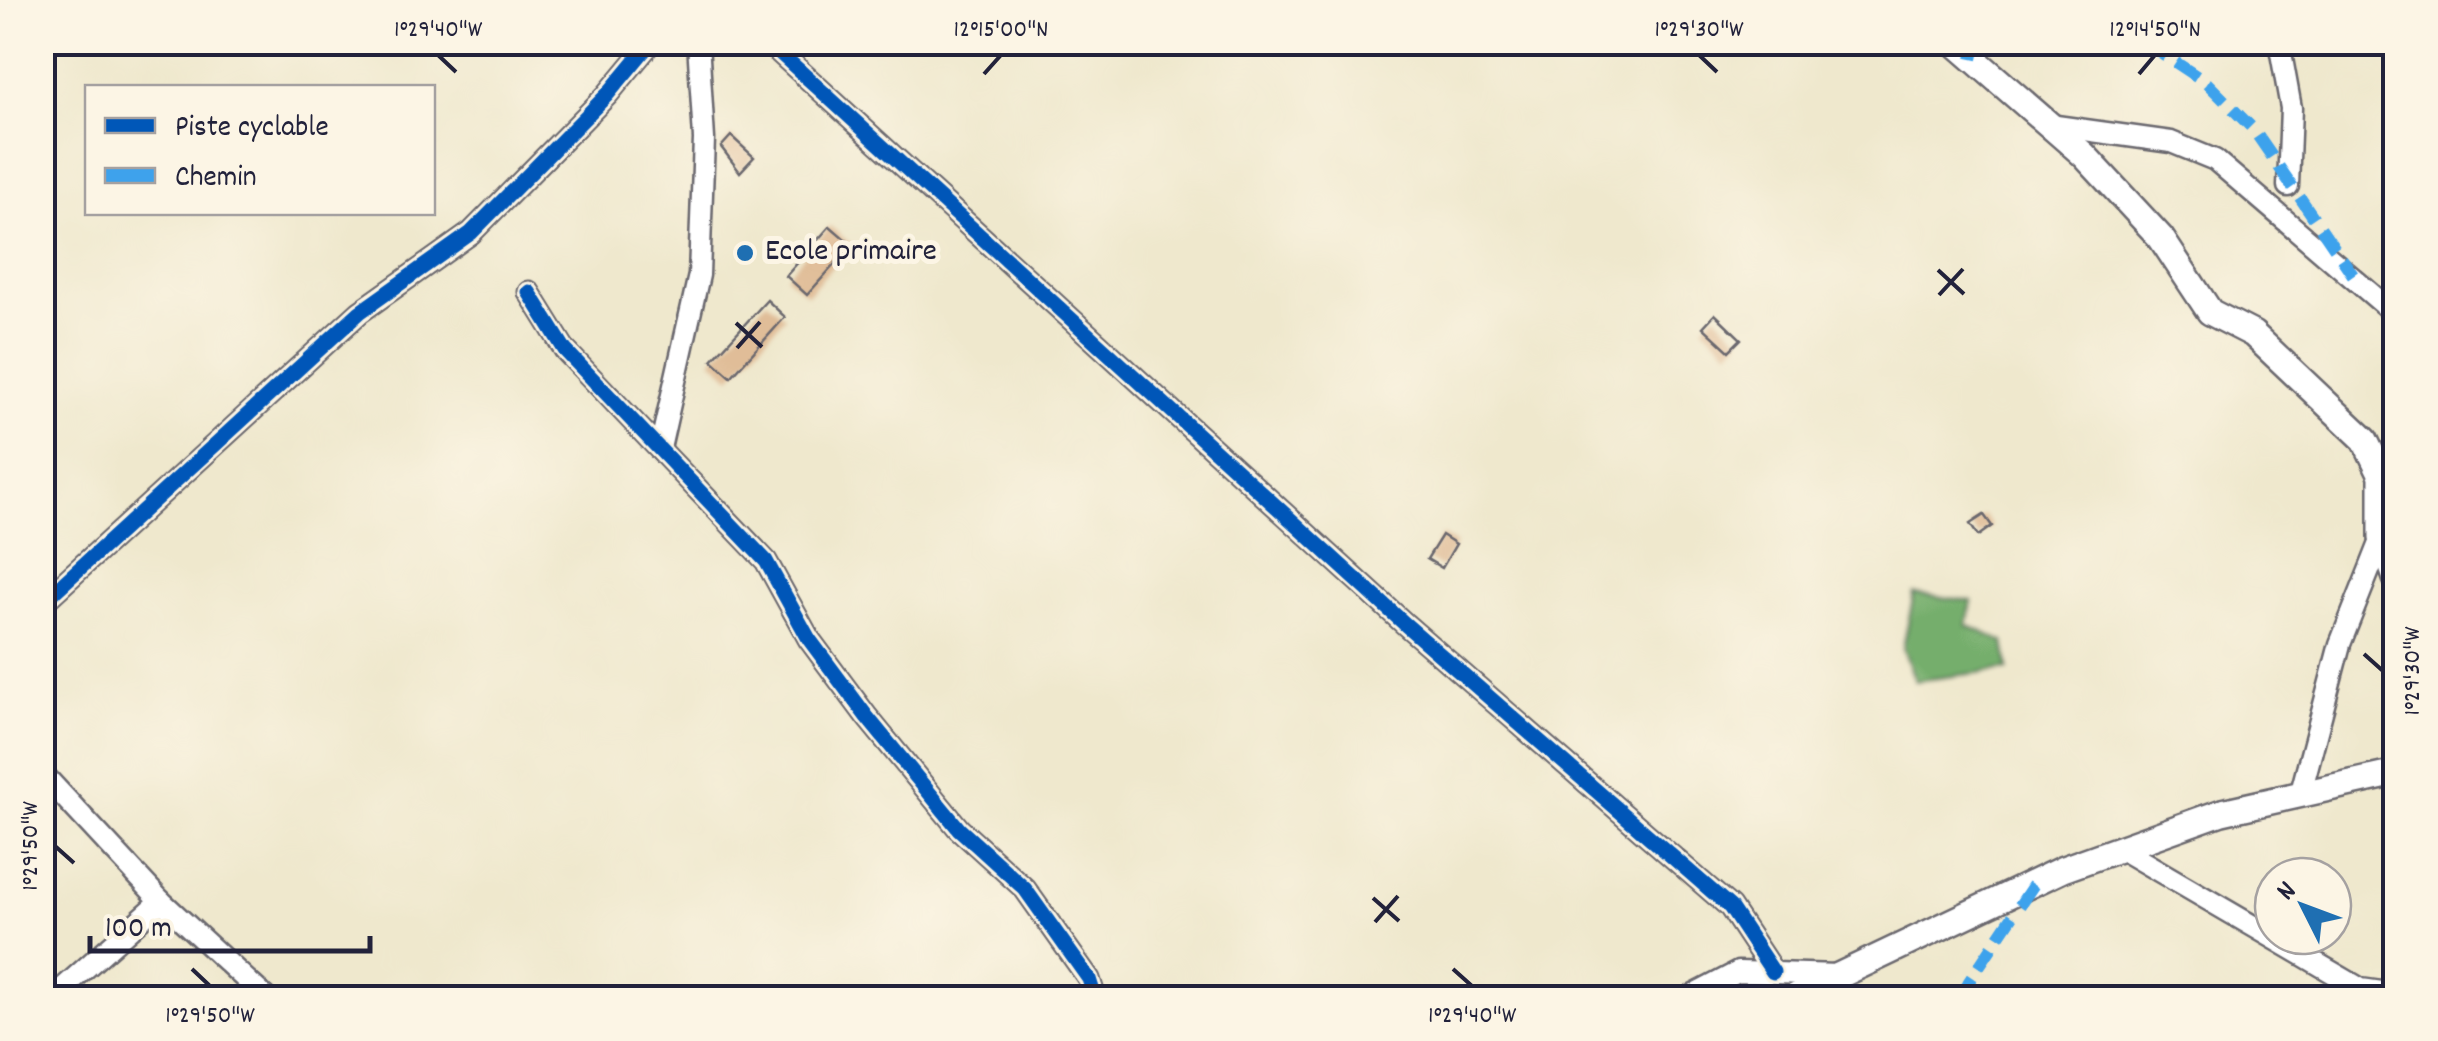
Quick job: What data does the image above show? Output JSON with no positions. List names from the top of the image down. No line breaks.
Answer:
{"places":["Ecole primaire"],"legend":["Piste cyclable","Chemin"],"scale_bar":"100 m","north":"top left","coordinates":["1°29'40\"W","12°15'00\"N","1°29'30\"W","12°14'50\"N","1°29'50\"W"]}
